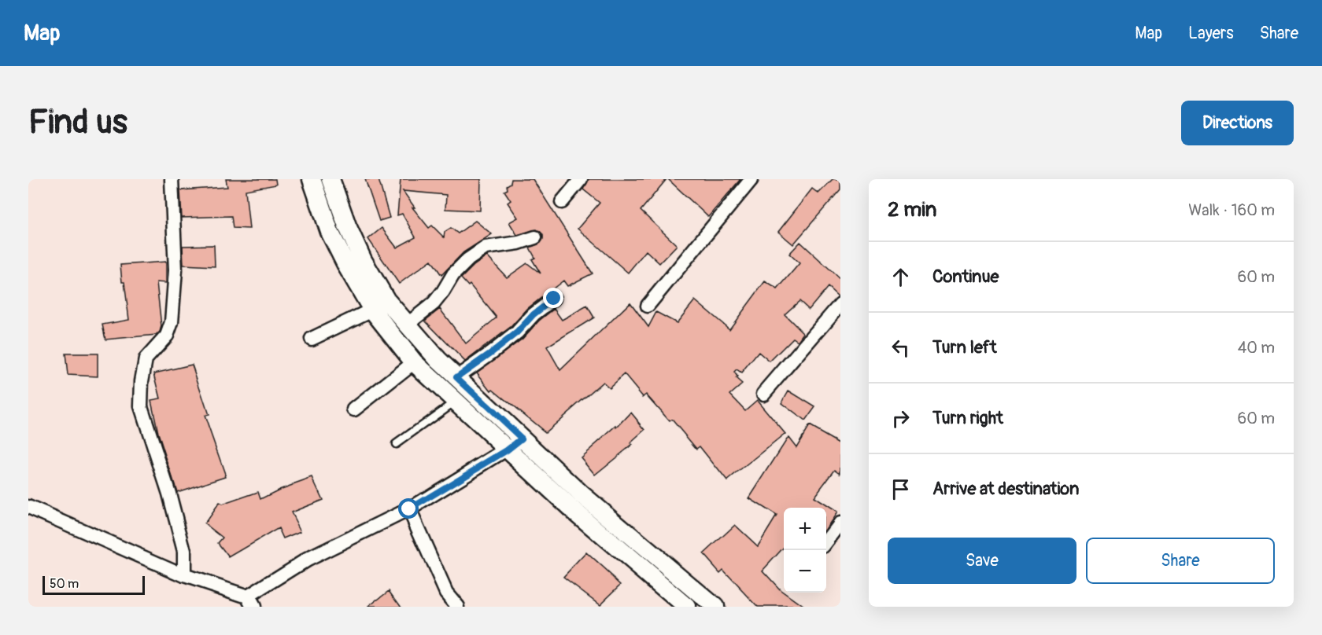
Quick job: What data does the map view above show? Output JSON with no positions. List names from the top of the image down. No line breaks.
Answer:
{"scale_bar":"50 m","page":{"header":"Map","nav":["Map","Layers","Share"],"buttons":["Directions",["Save","Share"]],"title":"Find us","heading":["2 min","Walk · 160 m"],"list":[["Continue","60 m"],["Turn left","40 m"],["Turn right","60 m"],"Arrive at destination"],"map_buttons":["+","−"],"scale":"50 m"}}
